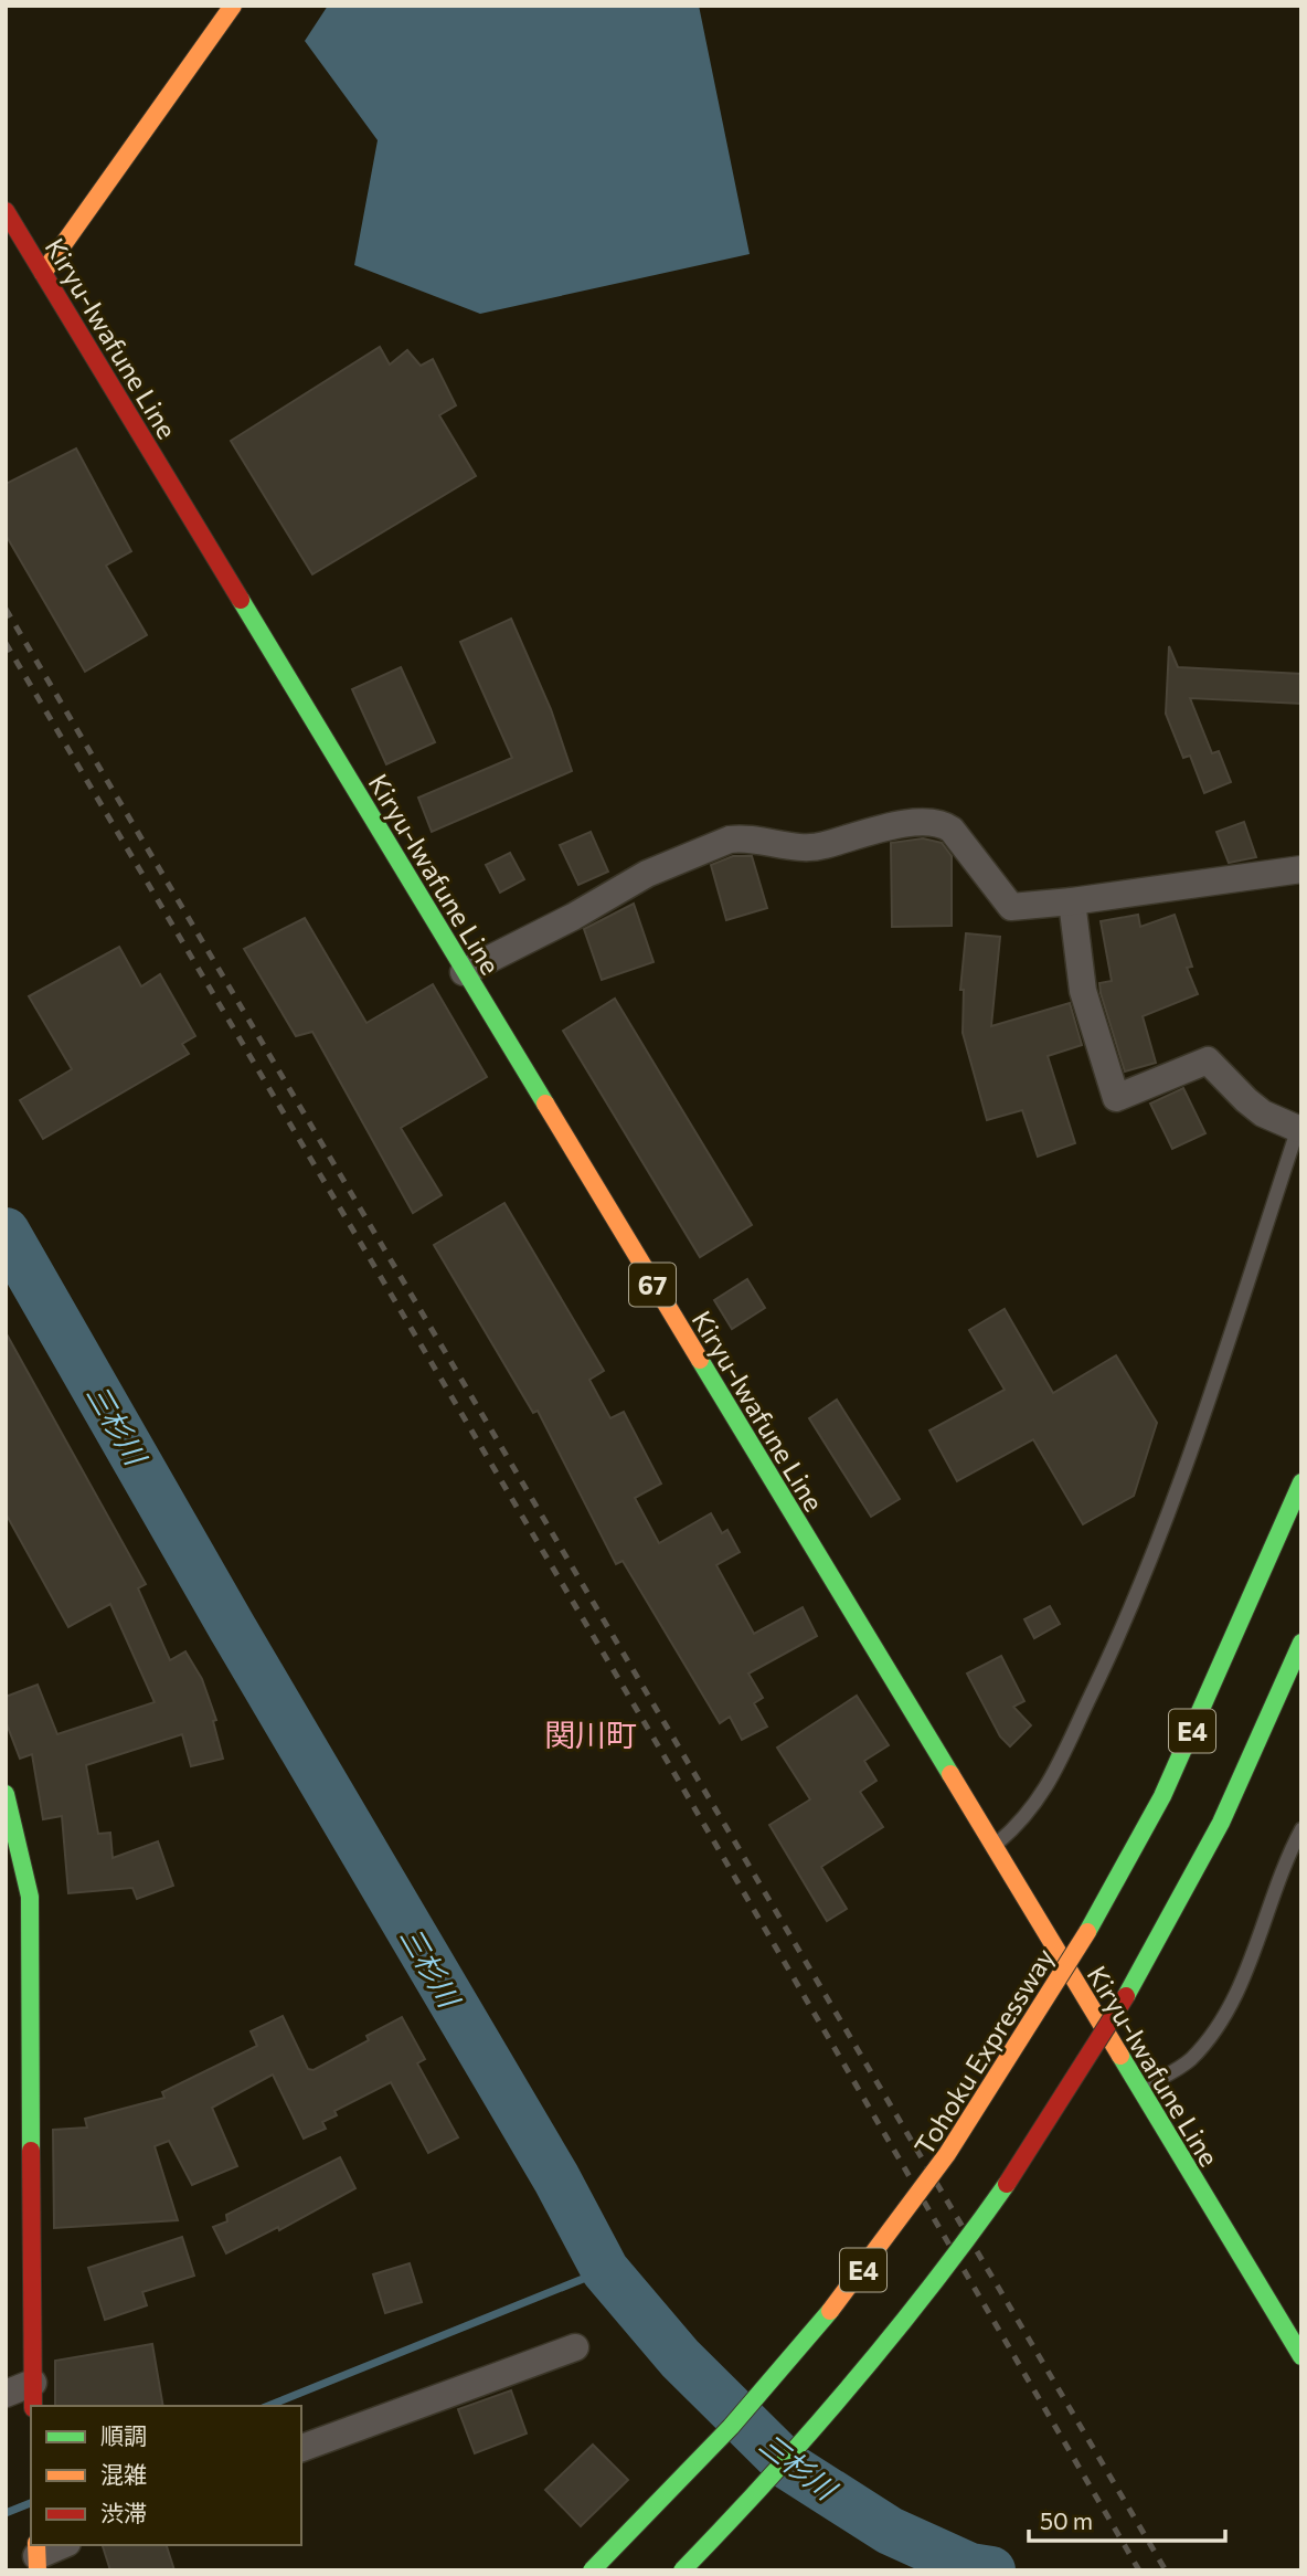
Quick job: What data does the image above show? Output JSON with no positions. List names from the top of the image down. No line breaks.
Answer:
{"streets":{"main road":["Kiryu-Iwafune Line","67","E4","Tohoku Expressway"]},"districts":["関川町"],"water":["三杉川"],"legend":["順調","混雑","渋滞"],"scale_bar":"50 m"}
